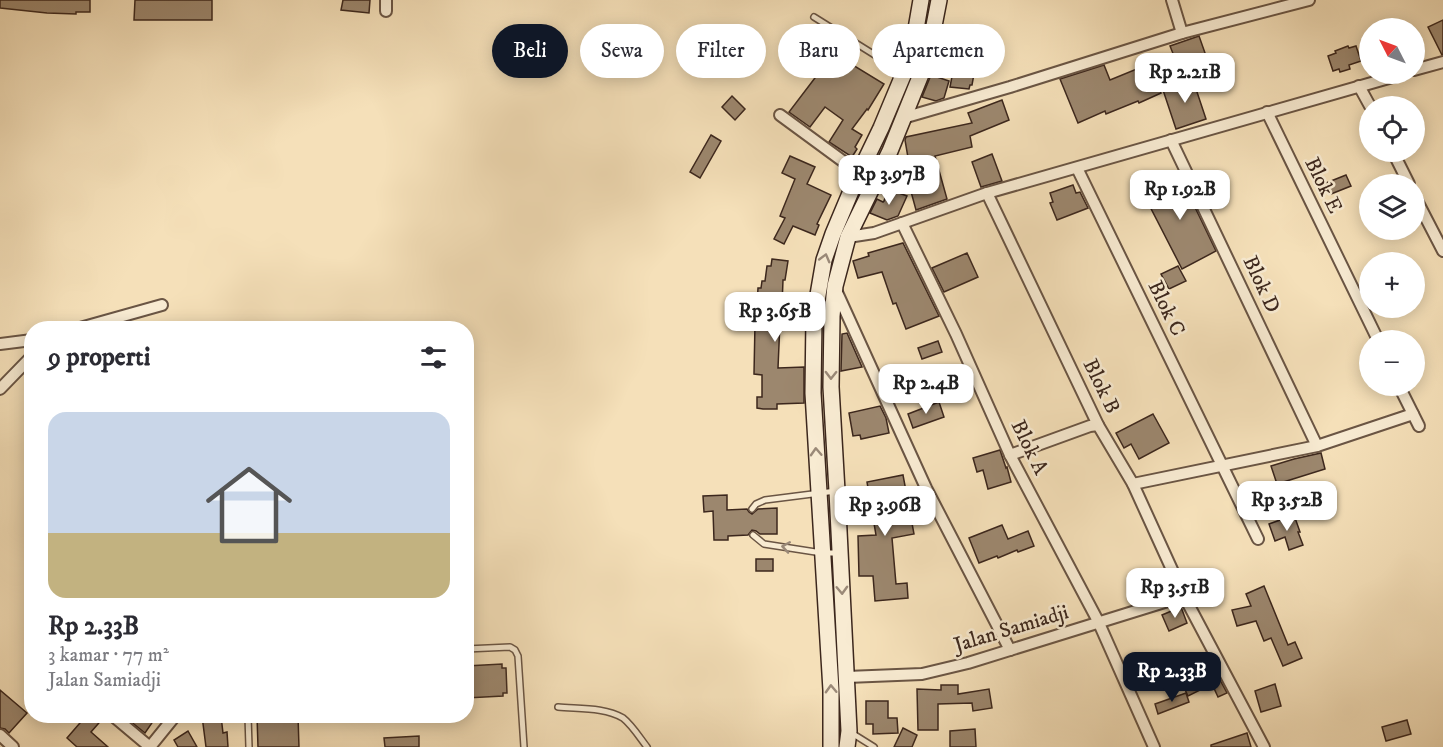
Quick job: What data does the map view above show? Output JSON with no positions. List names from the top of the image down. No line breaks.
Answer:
{"streets":{"street":["Blok E","Blok D","Blok C","Blok B","Blok A","Jalan Samiadji"]},"crossings":[["Blok B","Jalan Samiadji"],["Blok A","Jalan Samiadji"]],"north":"top left","page":{"map_buttons":["+","−"],"chip":["Beli","Sewa","Filter","Baru","Apartemen"],"price":["Rp 2.21B","Rp 3.97B","Rp 1.92B","Rp 3.65B","Rp 2.4B","Rp 3.52B","Rp 3.96B","Rp 3.51B","Rp 2.33B"],"heading":"9 properti","list":[{"name":"Rp 2.33B","note":"3 kamar · 77 m² · Jalan Samiadji"}]}}
